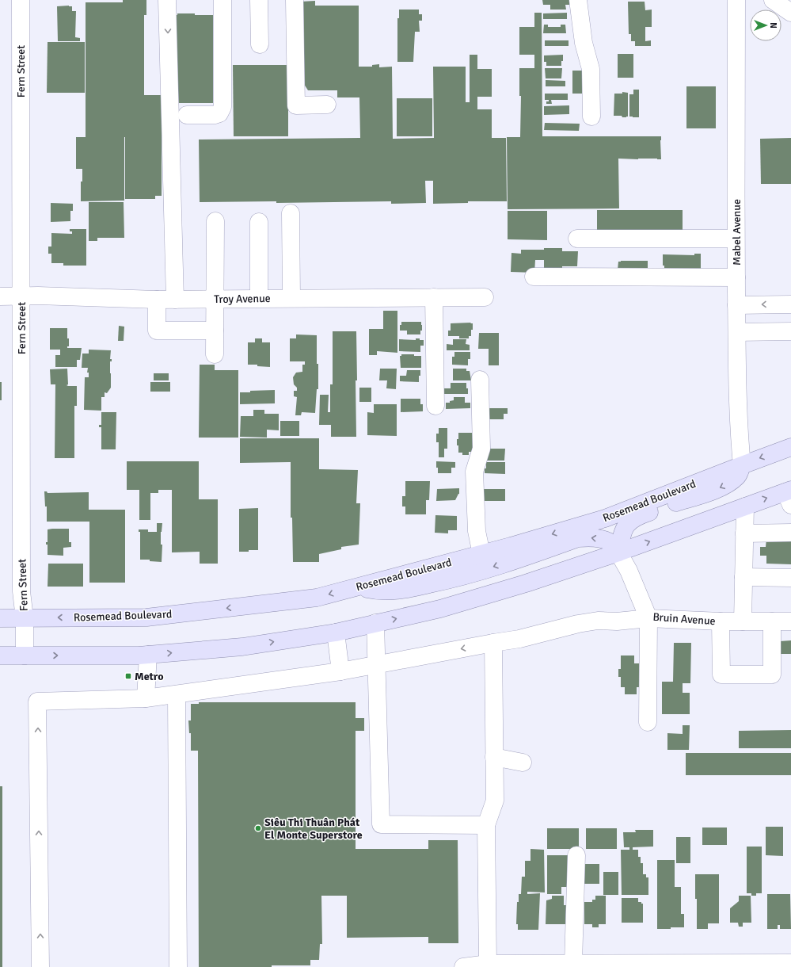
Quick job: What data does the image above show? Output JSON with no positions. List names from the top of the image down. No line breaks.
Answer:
{"streets":{"main road":["Rosemead Boulevard"],"street":["Fern Street","Mabel Avenue","Troy Avenue","Bruin Avenue"]},"crossings":[["Fern Street","Troy Avenue"],["Fern Street","Rosemead Boulevard"],["Mabel Avenue","Rosemead Boulevard"]],"places":{"transit":["Metro"],"other":["Siêu Thi Thuân Phát El Monte Superstore"]},"north":"right"}
